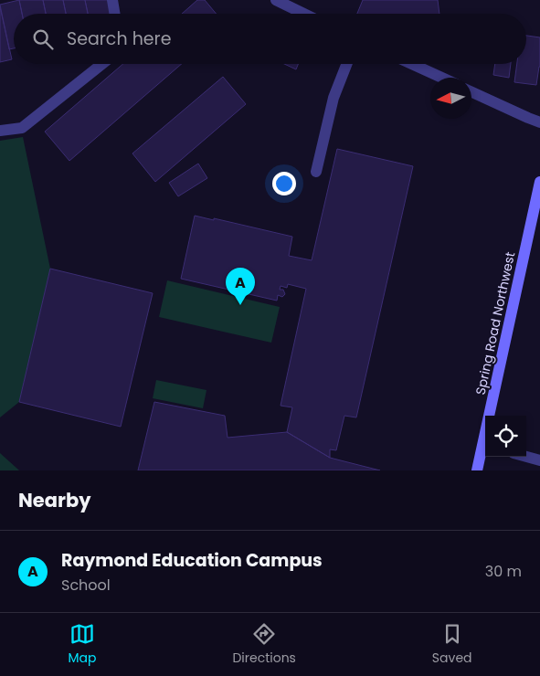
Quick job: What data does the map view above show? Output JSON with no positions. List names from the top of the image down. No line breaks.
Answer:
{"streets":{"street":["Spring Road Northwest"]},"north":"left","page":{"search":"Search here","pins":"A","heading":"Nearby","list":[{"mark":"A","name":"Raymond Education Campus","note":"School","value":"30 m"}],"nav":["Map","Directions","Saved"]}}
